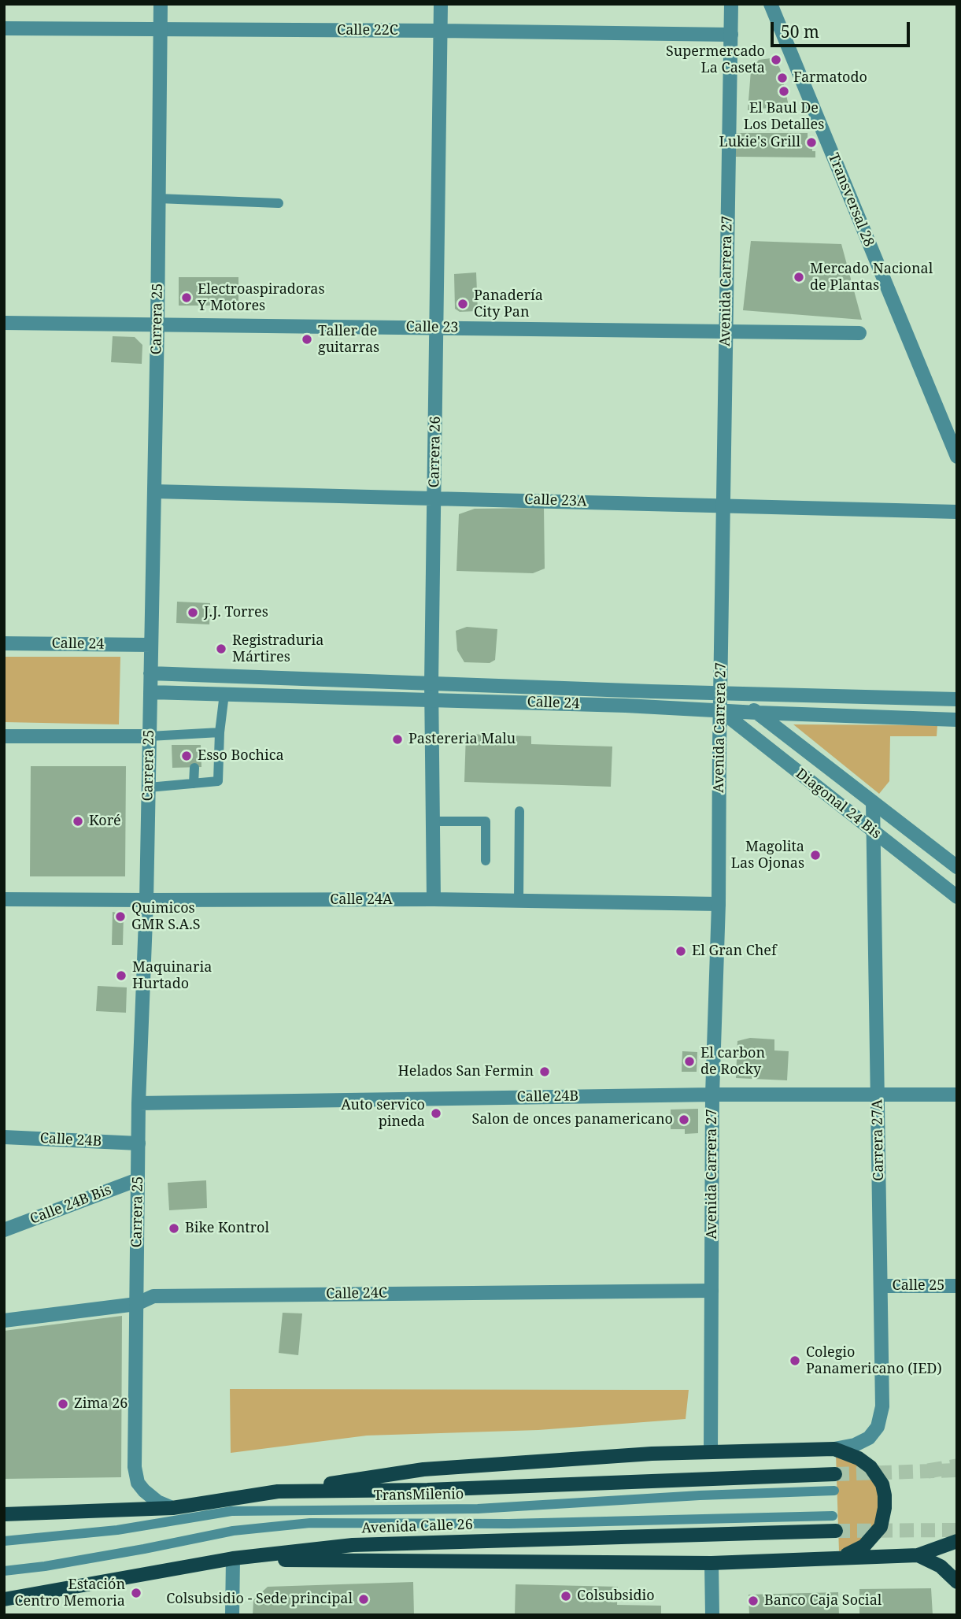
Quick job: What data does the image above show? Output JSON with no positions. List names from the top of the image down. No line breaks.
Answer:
{"streets":{"main road":["Avenida Calle 26"],"street":["Calle 22C","Transversal 28","Avenida Carrera 27","Carrera 25","Calle 23","Carrera 26","Calle 23A","Calle 24","Diagonal 24 Bis","Calle 24A","Calle 24B","Carrera 27A","Calle 24B Bis","Calle 25","Calle 24C"],"lane":["TransMilenio"]},"crossings":[["Calle 22C","Avenida Carrera 27"],["Calle 22C","Carrera 25"],["Calle 22C","Carrera 26"],["Avenida Carrera 27","Calle 23"],["Avenida Carrera 27","Calle 23A"],["Avenida Carrera 27","Calle 24"],["Avenida Carrera 27","Diagonal 24 Bis"],["Avenida Carrera 27","Calle 24A"],["Avenida Carrera 27","Calle 24B"],["Avenida Carrera 27","Calle 24C"],["Carrera 25","Calle 23"],["Carrera 25","Calle 23A"],["Carrera 25","Calle 24"],["Carrera 25","Calle 24A"],["Carrera 25","Calle 24B"],["Carrera 25","Calle 24B Bis"],["Carrera 25","Calle 24C"],["Calle 23","Carrera 26"],["Carrera 26","Calle 23A"],["Carrera 26","Calle 24"],["Carrera 26","Calle 24A"],["Calle 24","Diagonal 24 Bis"],["Diagonal 24 Bis","Carrera 27A"],["Calle 24B","Carrera 27A"],["Carrera 27A","Calle 25"]],"places":["Supermercado La Caseta","Farmatodo","El Baul De Los Detalles","Lukie's Grill","Mercado Nacional de Plantas","Electroaspiradoras Y Motores","Panadería City Pan","Taller de guitarras","J.J. Torres","Registraduria Mártires","Pastereria Malu","Esso Bochica","Koré","Magolita Las Ojonas","Quimicos GMR S.A.S","El Gran Chef","Maquinaria Hurtado","El carbon de Rocky","Helados San Fermin","Auto servico pineda","Salon de onces panamericano","Bike Kontrol","Colegio Panamericano (IED)","Zima 26","Estación Centro Memoria","Colsubsidio","Colsubsidio - Sede principal","Banco Caja Social"],"scale_bar":"50 m"}
